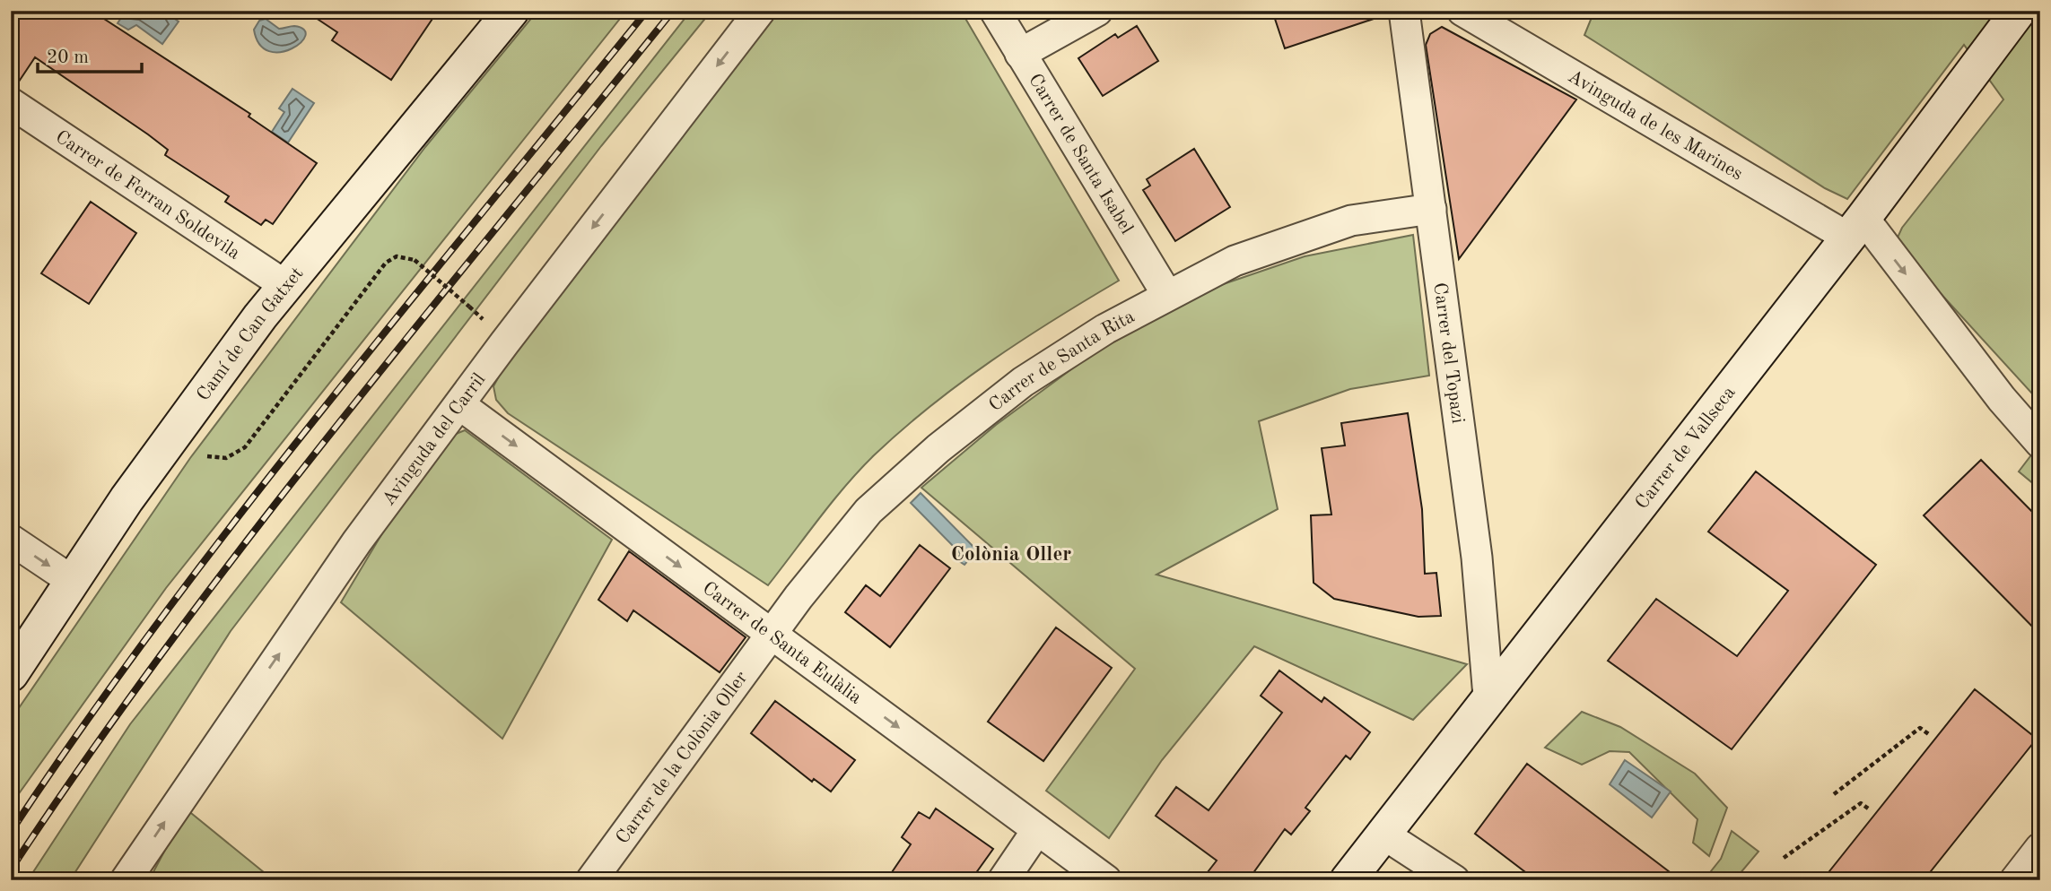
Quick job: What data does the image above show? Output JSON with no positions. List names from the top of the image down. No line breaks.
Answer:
{"streets":{"street":["Avinguda de les Marines","Carrer de Santa Isabel","Carrer de Ferran Soldevila","Camí de Can Gatxet","Carrer del Topazi","Carrer de Santa Rita","Avinguda del Carril","Carrer de Vallseca","Carrer de Santa Eulàlia","Carrer de la Colònia Oller"]},"crossings":[["Avinguda de les Marines","Carrer de Vallseca"],["Carrer de Santa Isabel","Carrer de Santa Rita"],["Carrer de Ferran Soldevila","Camí de Can Gatxet"],["Carrer del Topazi","Carrer de Santa Rita"],["Carrer del Topazi","Carrer de Vallseca"],["Carrer de Santa Rita","Carrer de Santa Eulàlia"],["Carrer de Santa Rita","Carrer de la Colònia Oller"],["Avinguda del Carril","Carrer de Santa Eulàlia"],["Carrer de Santa Eulàlia","Carrer de la Colònia Oller"]],"one_way":["Avinguda de les Marines","Carrer de Santa Eulàlia"],"districts":["Colònia Oller"],"scale_bar":"20 m"}
